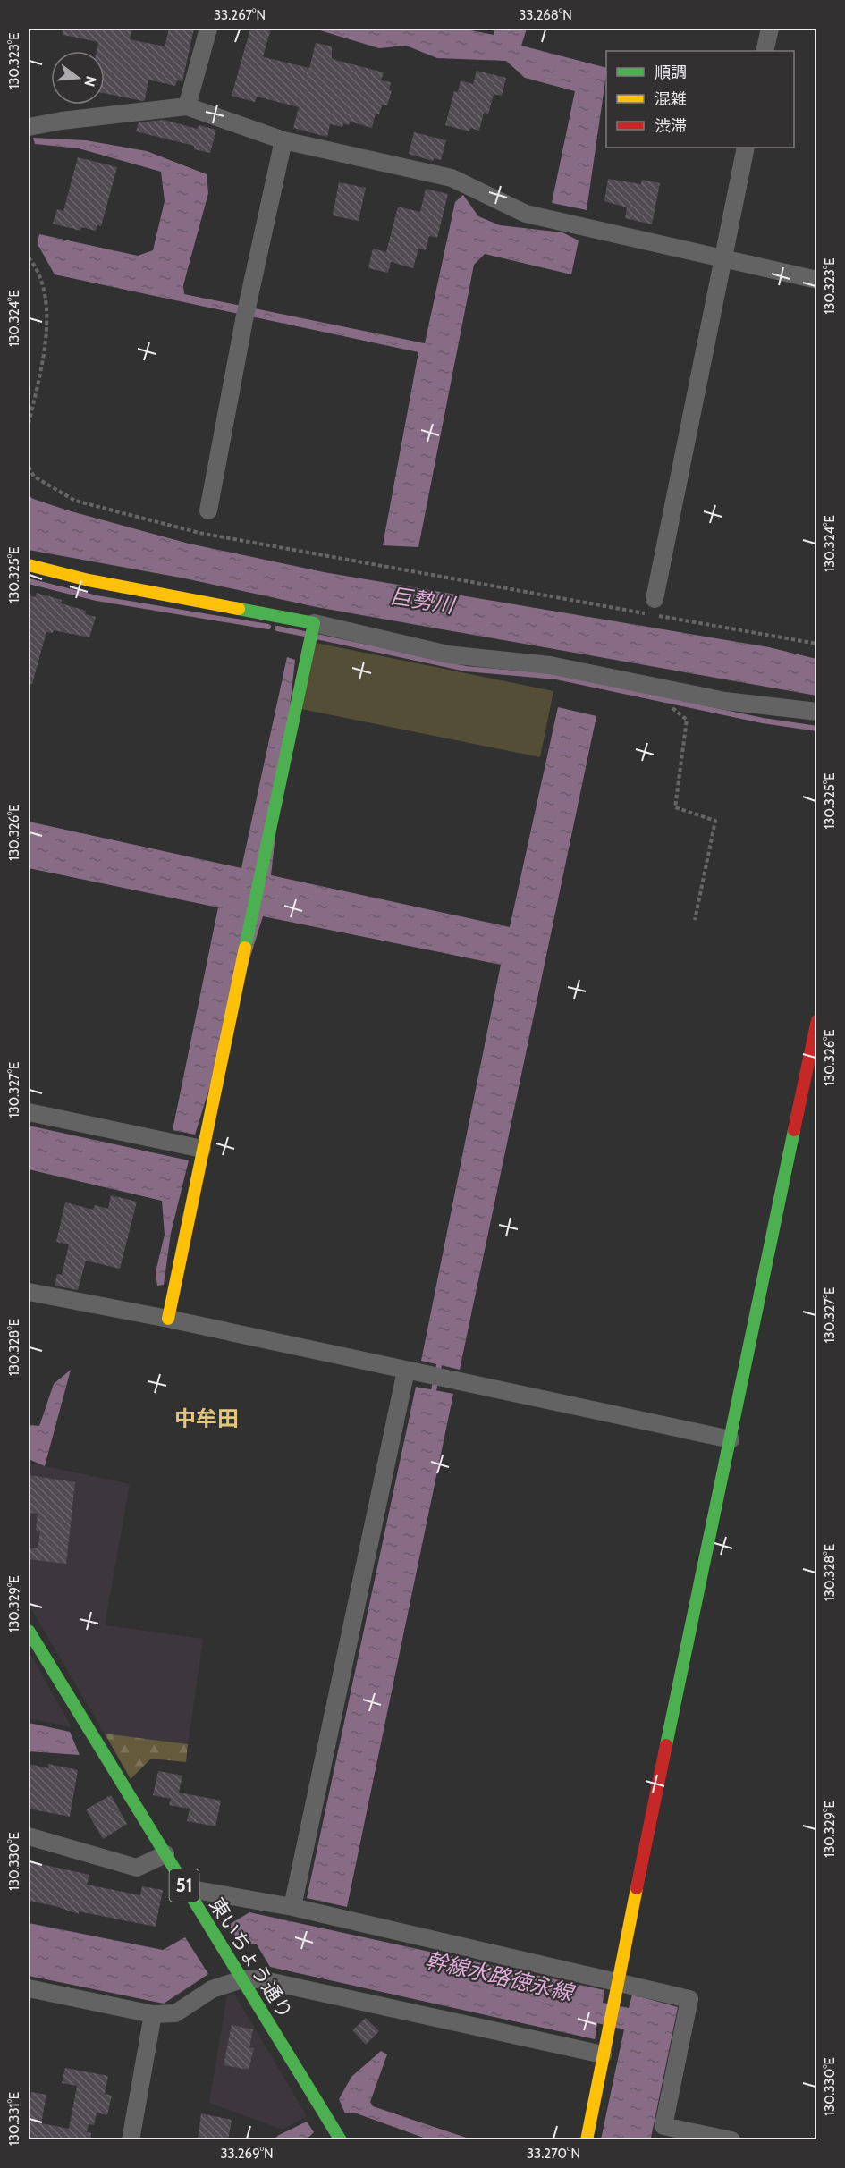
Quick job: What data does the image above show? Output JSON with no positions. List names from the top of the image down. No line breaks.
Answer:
{"streets":{"street":["51","東いちょう通り"]},"districts":["中牟田"],"water":["巨勢川","幹線水路徳永線"],"legend":["順調","混雑","渋滞"],"north":"right","coordinates":["33.267°N","33.268°N","130.323°E","130.324°E","130.325°E","130.326°E","130.327°E","130.328°E","130.329°E","130.330°E","130.331°E","33.269°N","33.270°N"]}
